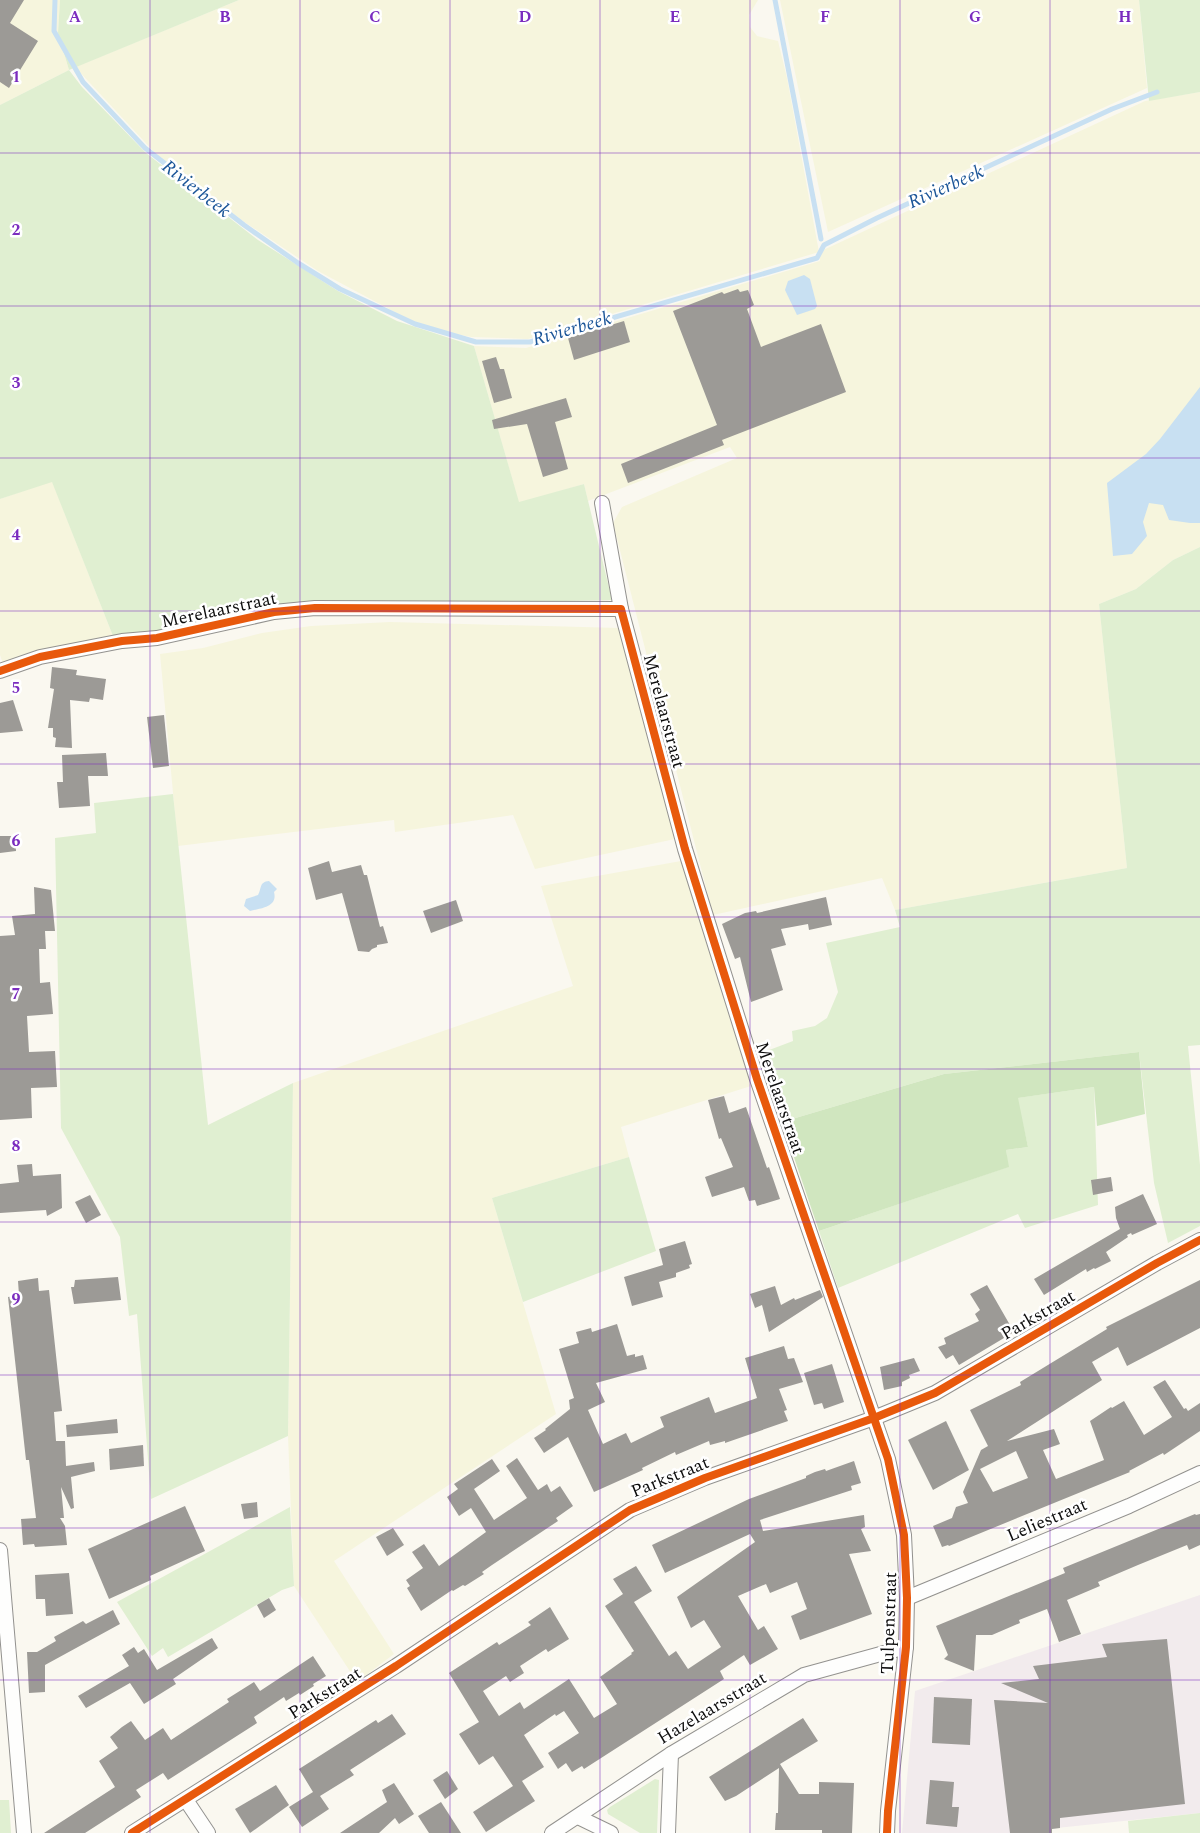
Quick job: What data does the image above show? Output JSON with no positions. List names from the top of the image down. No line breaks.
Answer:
{"streets":{"street":["Merelaarstraat","Parkstraat","Leliestraat","Tulpenstraat","Hazelaarsstraat"]},"crossings":[["Merelaarstraat","Parkstraat"],["Merelaarstraat","Tulpenstraat"],["Parkstraat","Tulpenstraat"],["Leliestraat","Tulpenstraat"],["Tulpenstraat","Hazelaarsstraat"]],"water":["Rivierbeek"],"grid":{"columns":["A","B","C","D","E","F","G","H"],"rows":["1","2","3","4","5","6","7","8","9"]}}
